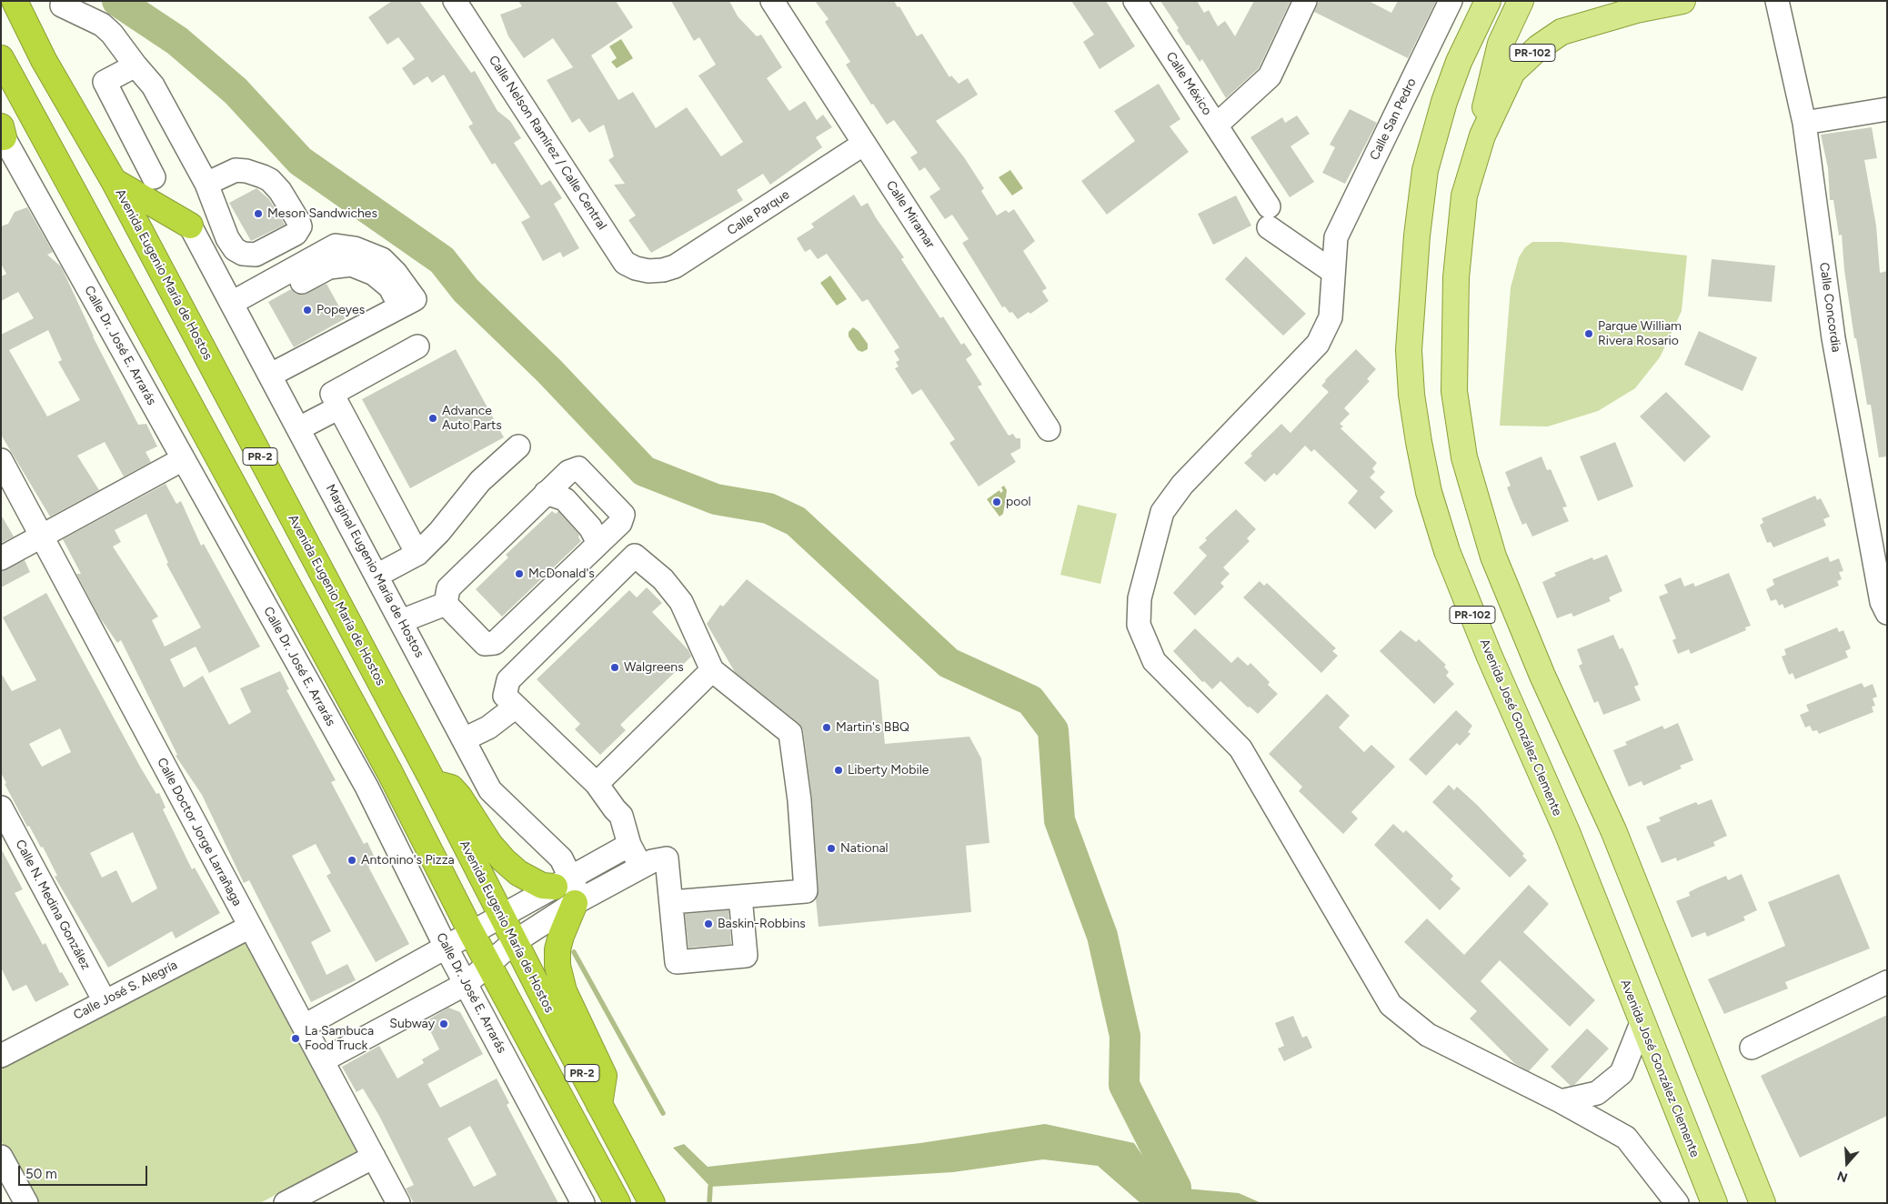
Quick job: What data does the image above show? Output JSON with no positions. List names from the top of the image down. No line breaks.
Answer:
{"streets":{"highway":["Avenida Eugenio María de Hostos","PR-2"],"main road":["PR-102","Avenida José González Clemente"],"street":["Calle México","Calle San Pedro","Calle Nelson Ramírez / Calle Central","Calle Parque","Calle Miramar","Calle Concordia","Calle Dr. José E. Arrarás","Marginal Eugenio María de Hostos","Calle Doctor Jorge Larrañaga","Calle N. Medina González","Calle José S. Alegría"]},"crossings":[["Calle México","Calle San Pedro"],["Calle Nelson Ramírez / Calle Central","Calle Parque"],["Calle Parque","Calle Miramar"],["Calle Doctor Jorge Larrañaga","Calle José S. Alegría"],["Calle N. Medina González","Calle José S. Alegría"]],"places":["Meson Sandwiches","Popeyes","Parque William Rivera Rosario","Advance Auto Parts","pool","McDonald's","Walgreens","Martin's BBQ","Liberty Mobile","National","Antonino's Pizza","Baskin-Robbins","Subway","La Sambuca Food Truck"],"scale_bar":"50 m","north":"bottom"}
